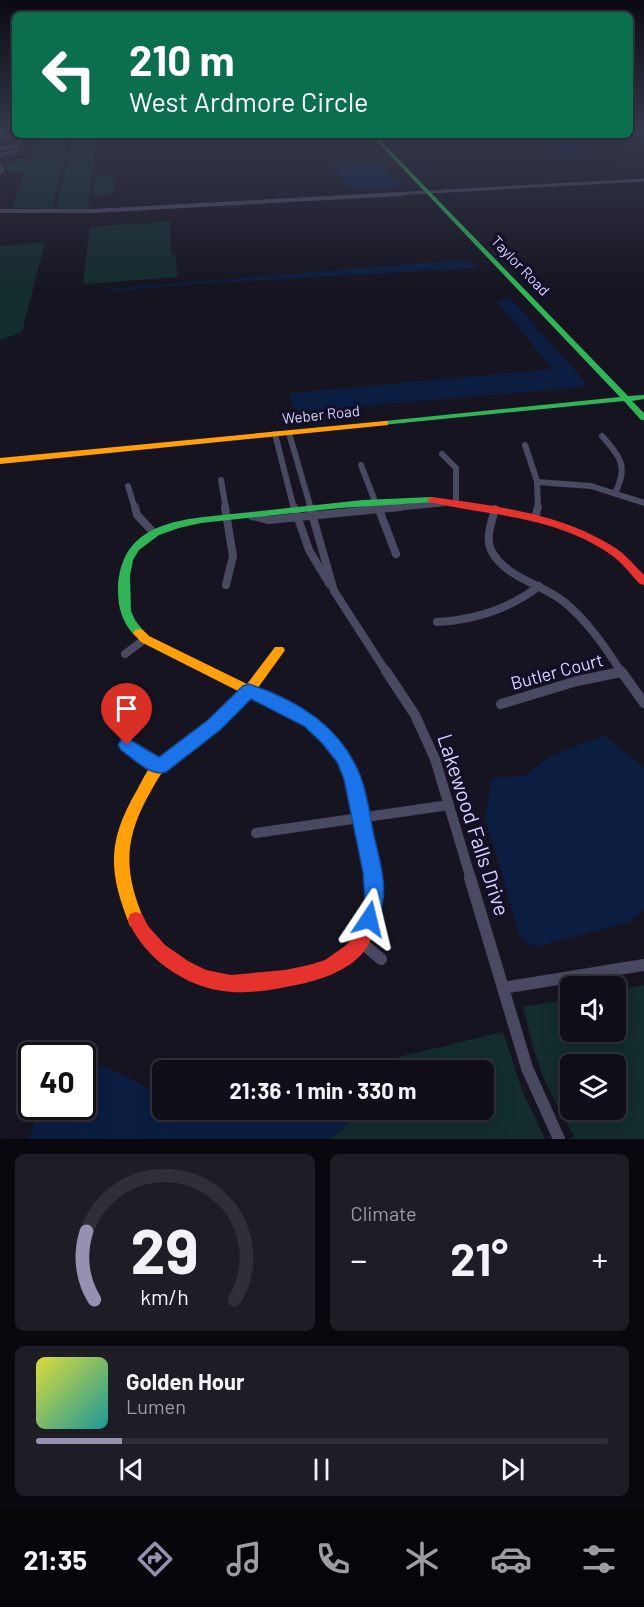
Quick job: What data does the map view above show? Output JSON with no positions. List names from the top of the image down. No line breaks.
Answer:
{"streets":{"street":["Taylor Road","Weber Road","Butler Court","Lakewood Falls Drive"]},"crossings":[["Taylor Road","Weber Road"],["Weber Road","Lakewood Falls Drive"]],"page":{"turn":["210 m","West Ardmore Circle"],"limit":"40","trip":"21:36 · 1 min · 330 m","tile":"Climate","heat":["−","21°","+"],"song":["Golden Hour","Lumen"],"tabs":"21:35","gauge":["29","km/h"]}}
